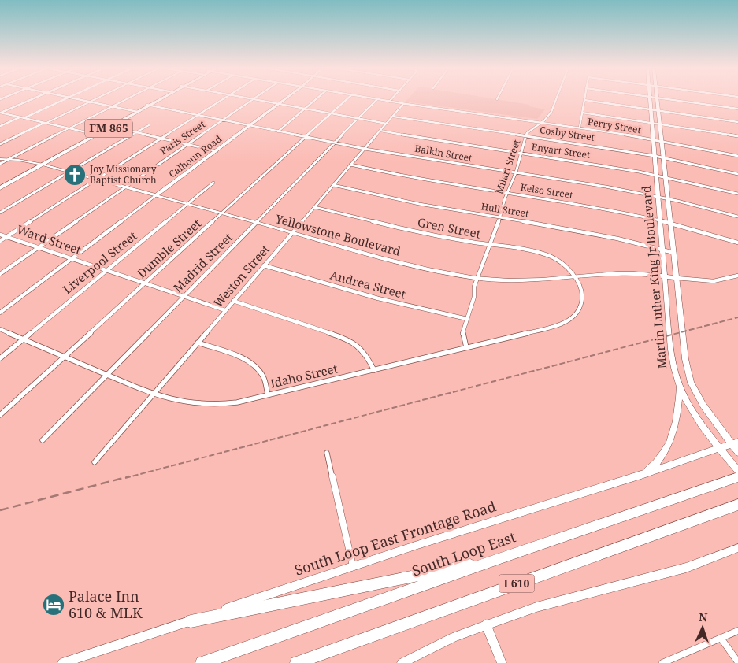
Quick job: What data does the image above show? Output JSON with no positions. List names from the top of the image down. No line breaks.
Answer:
{"streets":{"highway":["South Loop East","I 610"],"main road":["FM 865","Calhoun Road","Yellowstone Boulevard","Martin Luther King Jr Boulevard","South Loop East Frontage Road"],"street":["Perry Street","Cosby Street","Paris Street","Enyart Street","Balkin Street","Milart Street","Kelso Street","Hull Street","Gren Street","Ward Street","Dumble Street","Liverpool Street","Madrid Street","Weston Street","Andrea Street","Idaho Street"]},"crossings":[["Perry Street","Milart Street"],["Perry Street","Weston Street"],["Perry Street","Martin Luther King Jr Boulevard"],["FM 865","Balkin Street"],["FM 865","Yellowstone Boulevard"],["Cosby Street","Milart Street"],["Cosby Street","Weston Street"],["Cosby Street","Martin Luther King Jr Boulevard"],["Paris Street","Balkin Street"],["Paris Street","Yellowstone Boulevard"],["Paris Street","Ward Street"],["Enyart Street","Milart Street"],["Enyart Street","Weston Street"],["Enyart Street","Martin Luther King Jr Boulevard"],["Balkin Street","Calhoun Road"],["Balkin Street","Milart Street"],["Balkin Street","Dumble Street"],["Balkin Street","Madrid Street"],["Balkin Street","Weston Street"],["Balkin Street","Martin Luther King Jr Boulevard"],["Calhoun Road","Yellowstone Boulevard"],["Calhoun Road","Ward Street"],["Milart Street","Kelso Street"],["Milart Street","Hull Street"],["Milart Street","Gren Street"],["Milart Street","Yellowstone Boulevard"],["Milart Street","Andrea Street"],["Milart Street","Idaho Street"],["Kelso Street","Weston Street"],["Kelso Street","Martin Luther King Jr Boulevard"],["Hull Street","Weston Street"],["Hull Street","Martin Luther King Jr Boulevard"],["Gren Street","Yellowstone Boulevard"],["Gren Street","Weston Street"],["Gren Street","Idaho Street"],["Yellowstone Boulevard","Dumble Street"],["Yellowstone Boulevard","Liverpool Street"],["Yellowstone Boulevard","Madrid Street"],["Yellowstone Boulevard","Weston Street"],["Yellowstone Boulevard","Martin Luther King Jr Boulevard"],["Yellowstone Boulevard","Idaho Street"],["Ward Street","Dumble Street"],["Ward Street","Liverpool Street"],["Ward Street","Madrid Street"],["Ward Street","Weston Street"],["Dumble Street","Idaho Street"],["Liverpool Street","Idaho Street"],["Madrid Street","Idaho Street"],["Weston Street","Andrea Street"],["Weston Street","Idaho Street"],["Martin Luther King Jr Boulevard","South Loop East Frontage Road"]],"places":{"church":["Joy Missionary Baptist Church"],"hotel":["Palace Inn 610 & MLK"]},"north":"top"}
